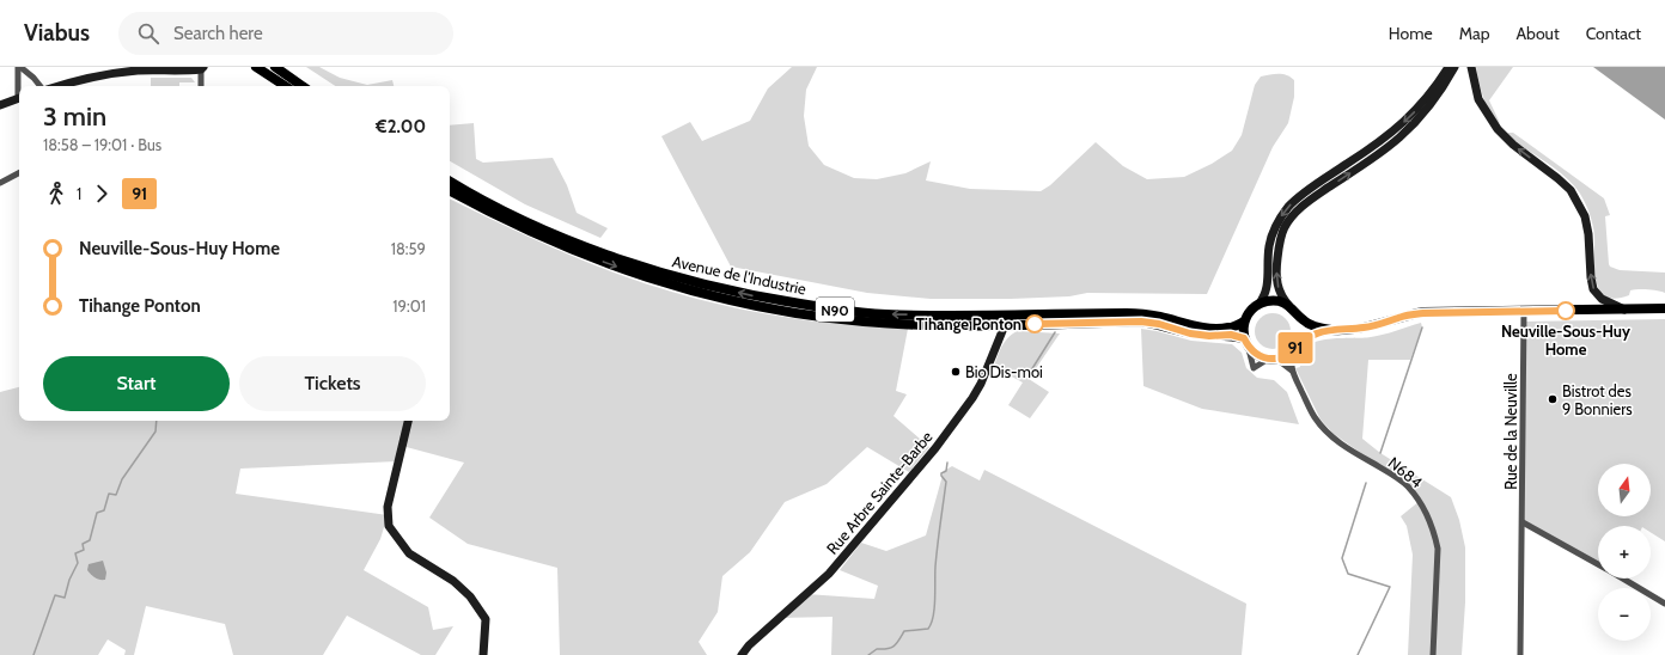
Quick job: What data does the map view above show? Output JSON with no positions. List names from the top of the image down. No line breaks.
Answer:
{"streets":{"main road":["Avenue de l'Industrie","N90","Rue Arbre Sainte-Barbe"],"street":["Rue de la Neuville","N684"]},"crossings":[["Avenue de l'Industrie","N90"],["Avenue de l'Industrie","N684"],["Avenue de l'Industrie","Rue Arbre Sainte-Barbe"],["N90","N684"]],"places":["Neuville-Sous-Huy Home","Tihange Ponton","Bio Dis-moi","Bistrot des 9 Bonniers"],"lines":["bus line 91"],"north":"top","page":{"header":"Viabus","search":"Search here","nav":["Home","Map","About","Contact"],"on_map":"91","heading":["3 min","18:58 – 19:01 · Bus","€2.00"],"legs":["1","91"],"list":[{"name":"Neuville-Sous-Huy Home","value":"18:59"},{"name":"Tihange Ponton","value":"19:01"}],"buttons":["Start","Tickets"],"map_buttons":["+","−"]}}
